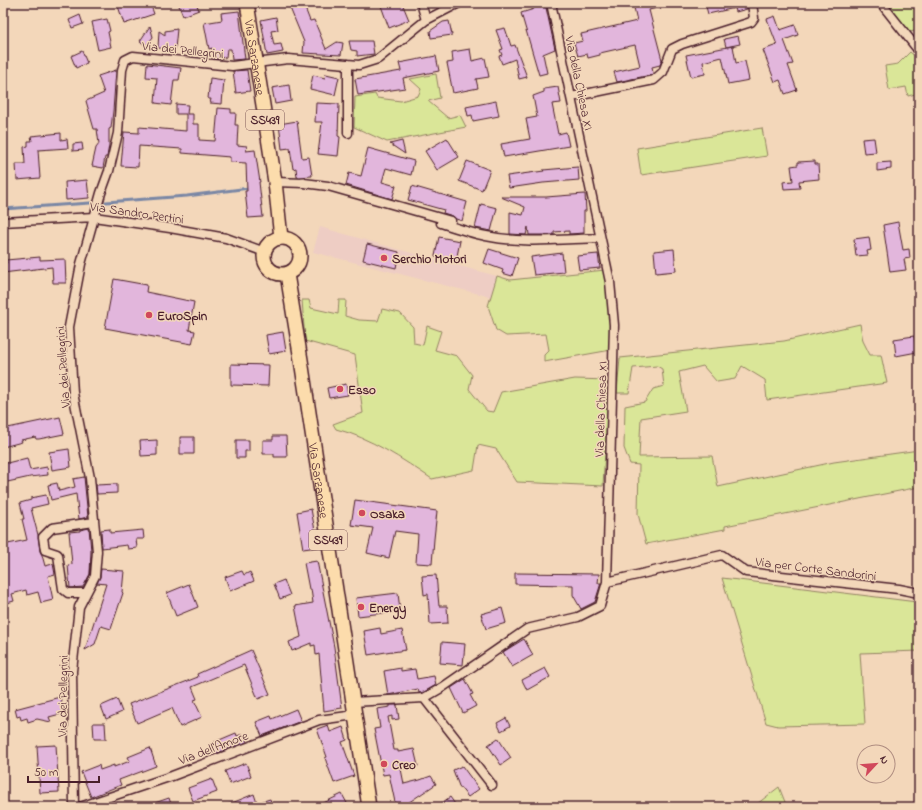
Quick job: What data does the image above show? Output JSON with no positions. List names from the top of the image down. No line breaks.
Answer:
{"streets":{"main road":["Via Sarzanese","SS439"],"street":["Via dei Pellegrini","Via della Chiesa XI","Via Sandro Pertini","Via per Corte Sandorini","Via dell'Amore"]},"crossings":[["Via dei Pellegrini","Via Sarzanese"],["Via dei Pellegrini","Via Sandro Pertini"],["Via Sarzanese","Via Sandro Pertini"],["Via Sarzanese","Via dell'Amore"],["Via della Chiesa XI","Via per Corte Sandorini"]],"places":["Serchio Motori","EuroSpin","Esso","Osaka","Energy","Creo"],"scale_bar":"50 m","north":"top right"}
